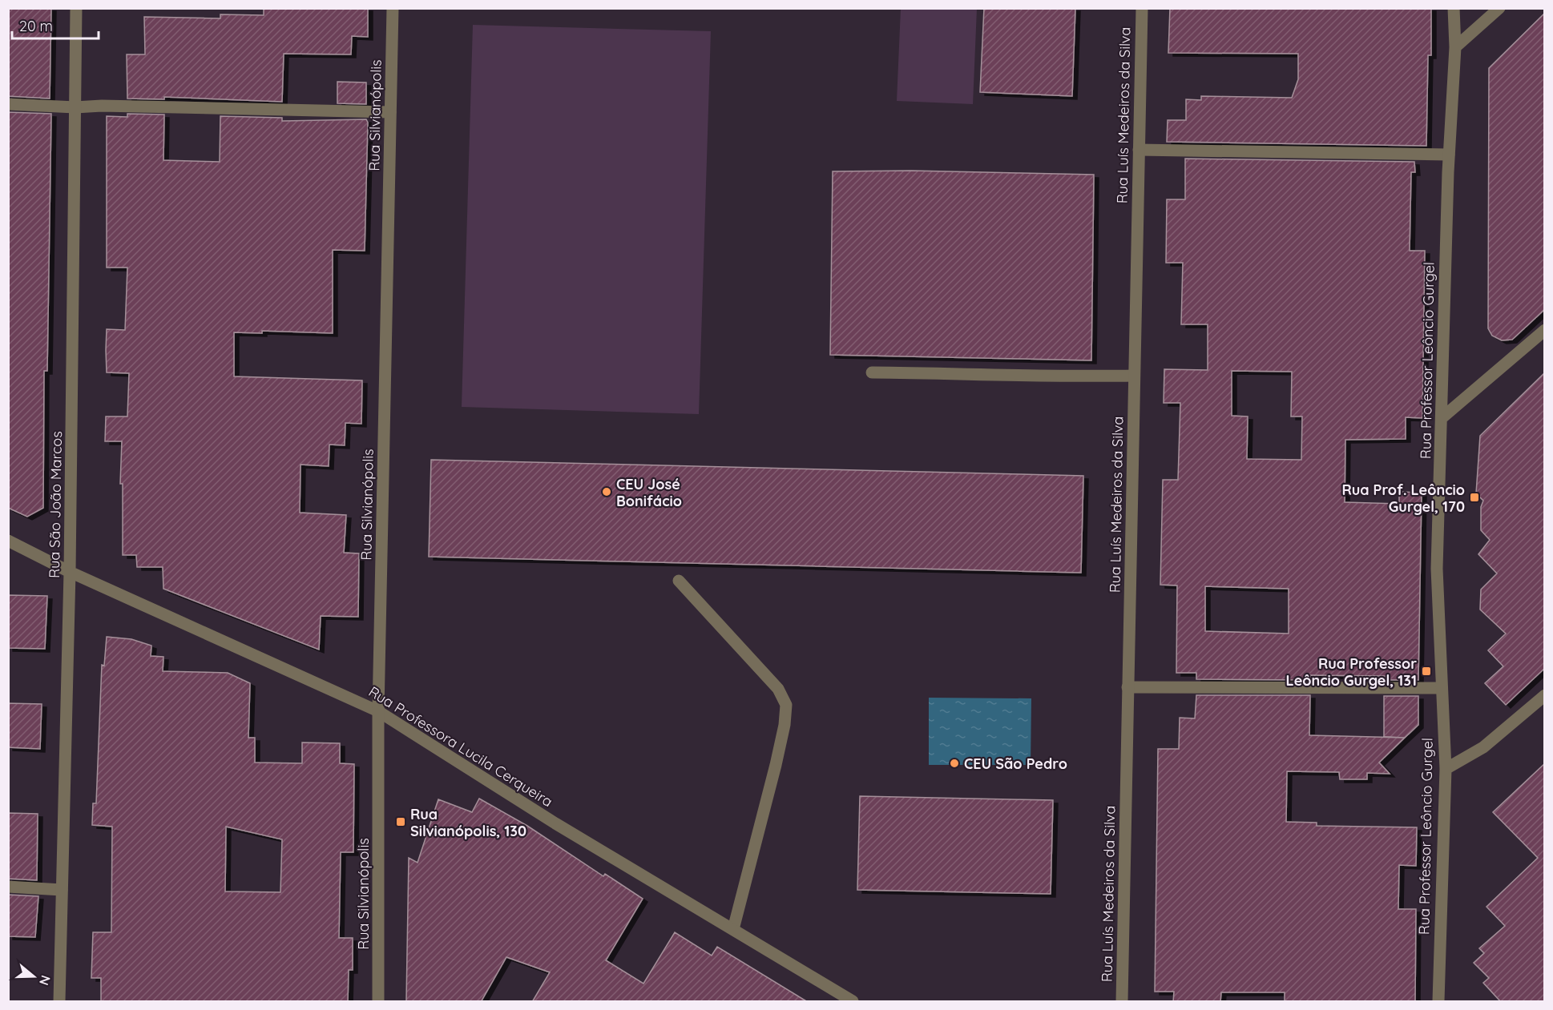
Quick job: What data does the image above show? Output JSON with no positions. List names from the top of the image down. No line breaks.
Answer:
{"streets":{"street":["Rua Silvianópolis","Rua Luís Medeiros da Silva","Rua Professor Leôncio Gurgel","Rua São João Marcos","Rua Professora Lucila Cerqueira"]},"crossings":[["Rua Silvianópolis","Rua Professora Lucila Cerqueira"],["Rua São João Marcos","Rua Professora Lucila Cerqueira"]],"places":{"other":["CEU José Bonifácio","CEU São Pedro"],"transit":["Rua Prof. Leôncio Gurgel, 170","Rua Professor Leôncio Gurgel, 131","Rua Silvianópolis, 130"]},"scale_bar":"20 m","north":"right"}
